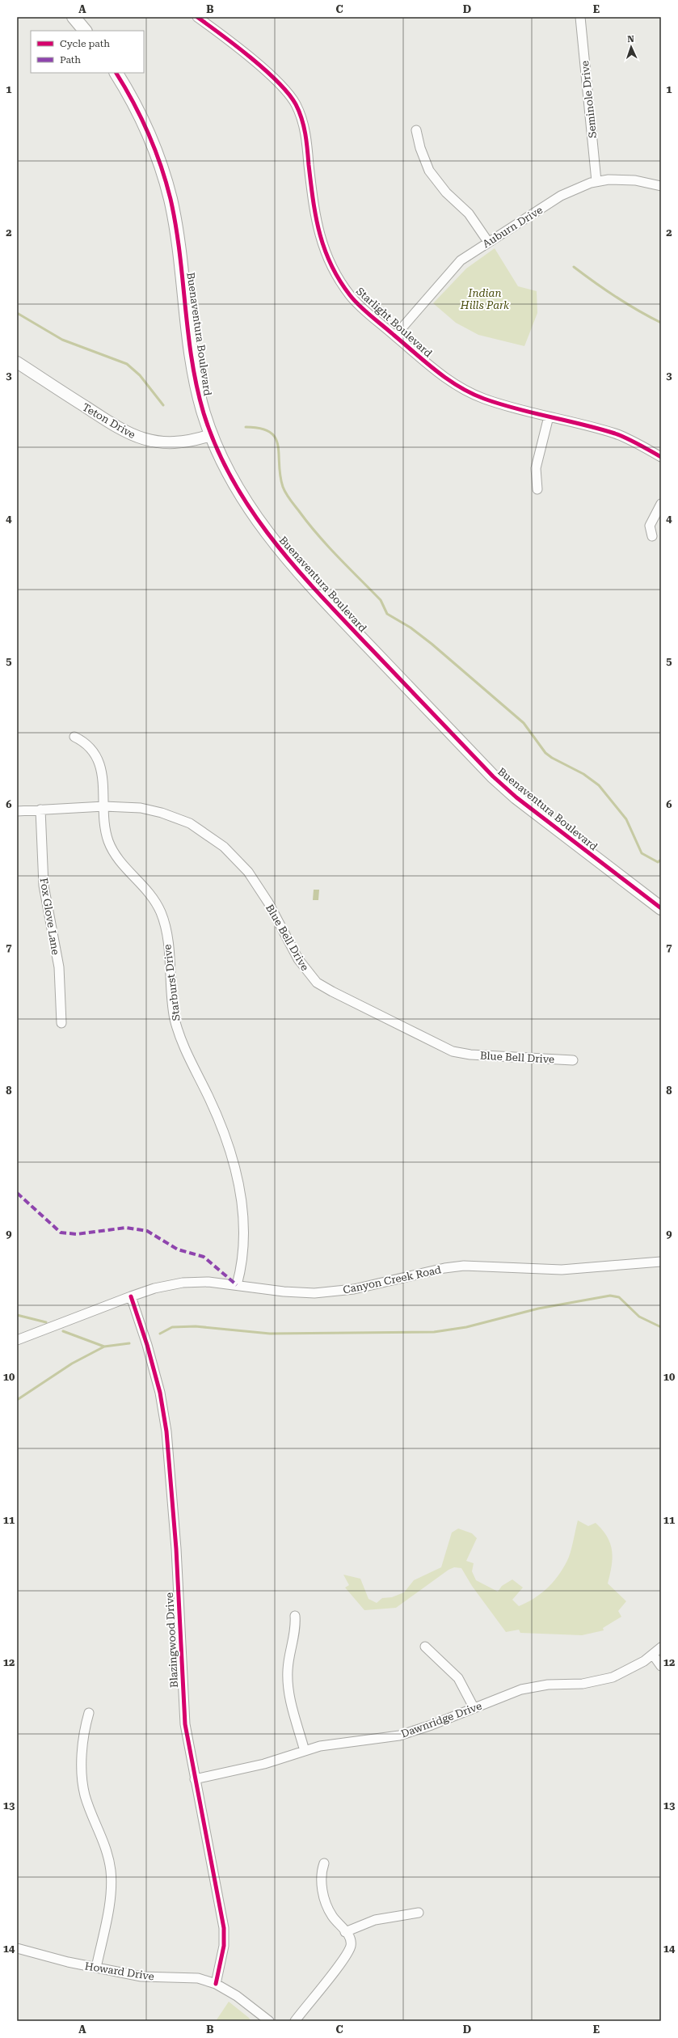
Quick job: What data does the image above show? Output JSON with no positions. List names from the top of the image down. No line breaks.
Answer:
{"streets":{"main road":["Buenaventura Boulevard"],"street":["Seminole Drive","Auburn Drive","Starlight Boulevard","Teton Drive","Fox Glove Lane","Blue Bell Drive","Starburst Drive","Canyon Creek Road","Blazingwood Drive","Dawnridge Drive","Howard Drive"]},"crossings":[["Seminole Drive","Auburn Drive"],["Auburn Drive","Starlight Boulevard"],["Buenaventura Boulevard","Teton Drive"],["Fox Glove Lane","Blue Bell Drive"],["Blue Bell Drive","Starburst Drive"],["Starburst Drive","Canyon Creek Road"],["Canyon Creek Road","Blazingwood Drive"],["Blazingwood Drive","Dawnridge Drive"],["Blazingwood Drive","Howard Drive"]],"parks":["Indian Hills Park"],"legend":["Cycle path","Path"],"north":"top","grid":{"columns":["A","B","C","D","E"],"rows":["1","2","3","4","5","6","7","8","9","10","11","12","13","14"]}}
